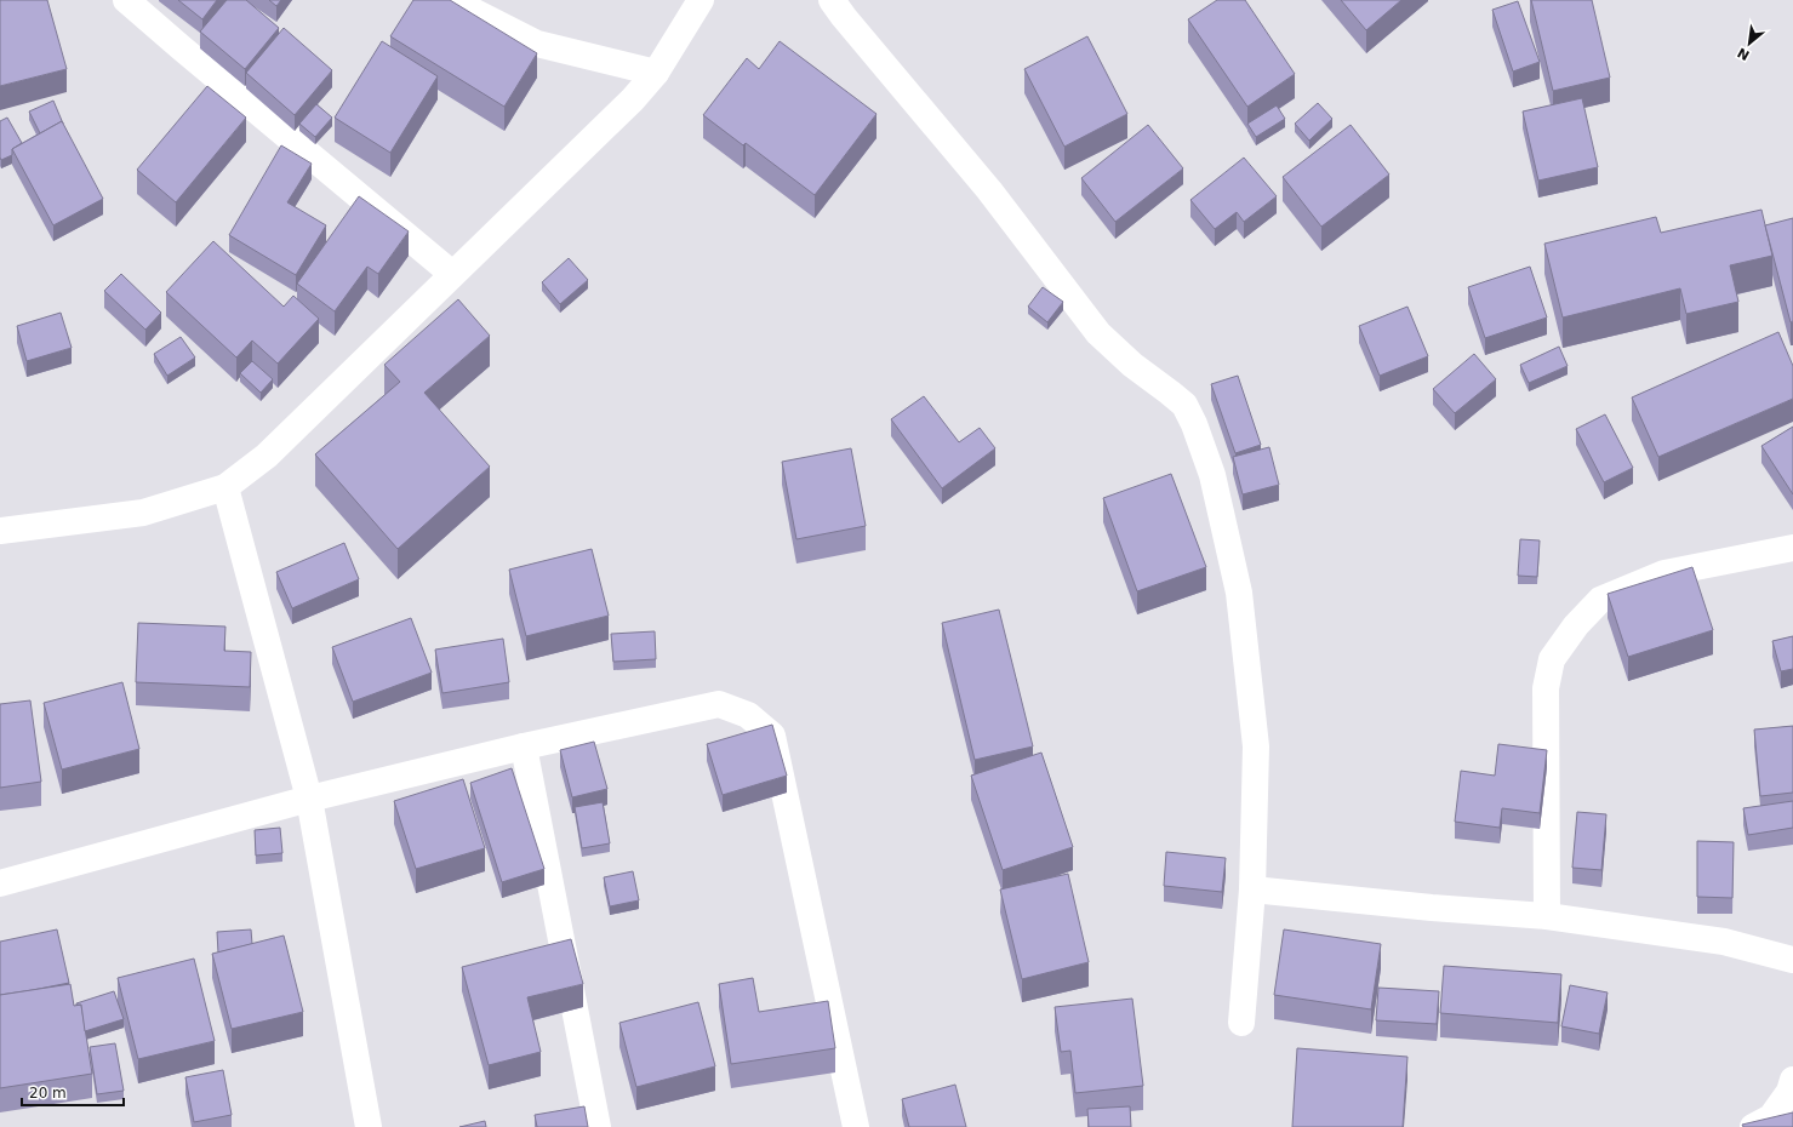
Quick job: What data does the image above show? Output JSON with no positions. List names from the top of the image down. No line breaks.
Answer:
{"scale_bar":"20 m","north":"bottom left"}
